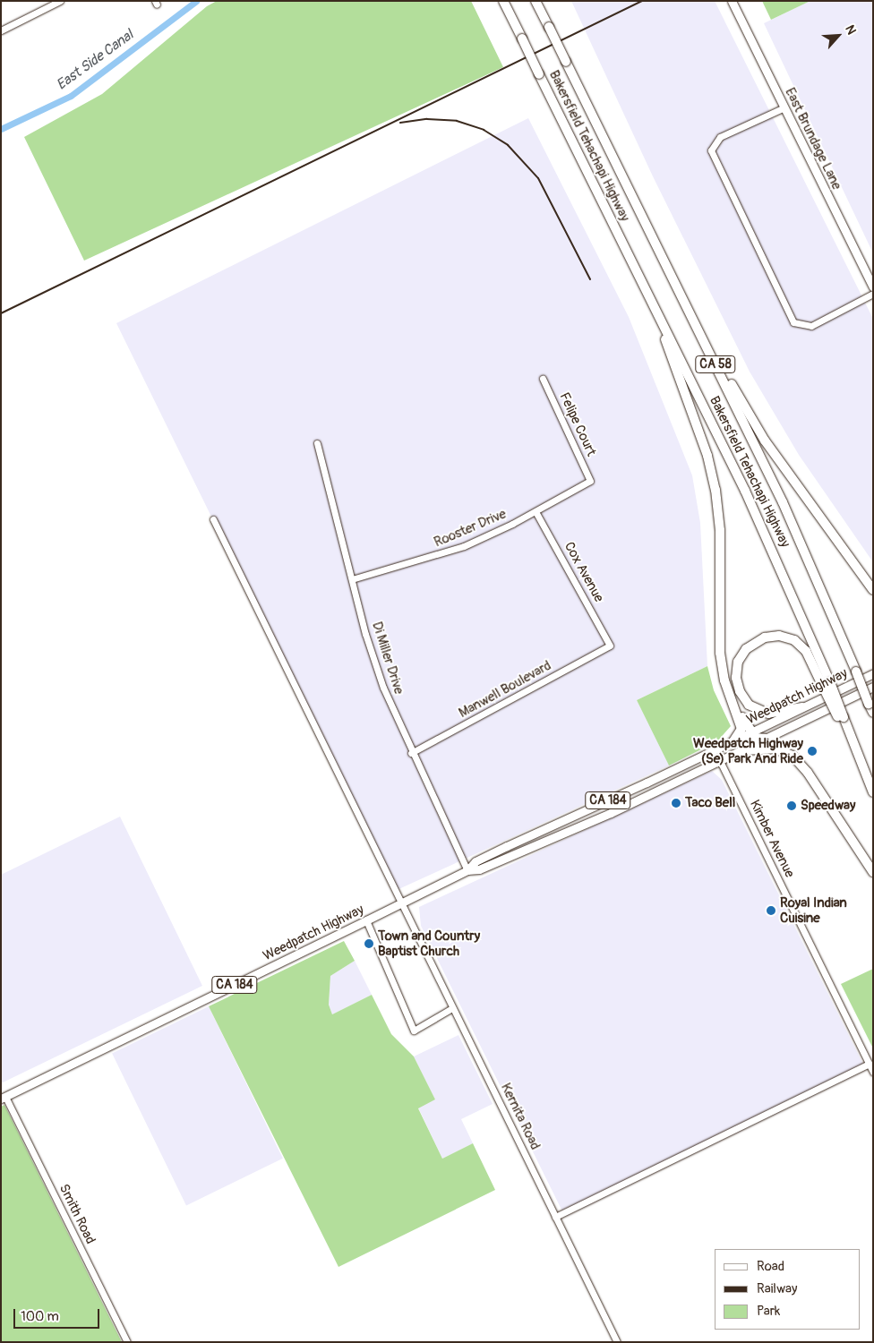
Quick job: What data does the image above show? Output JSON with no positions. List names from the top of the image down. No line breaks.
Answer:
{"streets":{"highway":["Bakersfield Tehachapi Highway","CA 58"],"main road":["East Brundage Lane","Weedpatch Highway","CA 184"],"street":["Felipe Court","Rooster Drive","Cox Avenue","Di Miller Drive","Manwell Boulevard","Kimber Avenue","Kernita Road","Smith Road"]},"crossings":[["Felipe Court","Rooster Drive"],["Rooster Drive","Cox Avenue"],["Rooster Drive","Di Miller Drive"],["Cox Avenue","Manwell Boulevard"],["Di Miller Drive","Manwell Boulevard"],["Di Miller Drive","Weedpatch Highway"],["Weedpatch Highway","Kimber Avenue"],["Weedpatch Highway","Kernita Road"],["Weedpatch Highway","Smith Road"]],"water":["East Side Canal"],"places":["Weedpatch Highway (Se) Park And Ride","Taco Bell","Speedway","Royal Indian Cuisine","Town and Country Baptist Church"],"legend":["Road","Railway","Park"],"scale_bar":"100 m","north":"top right"}
